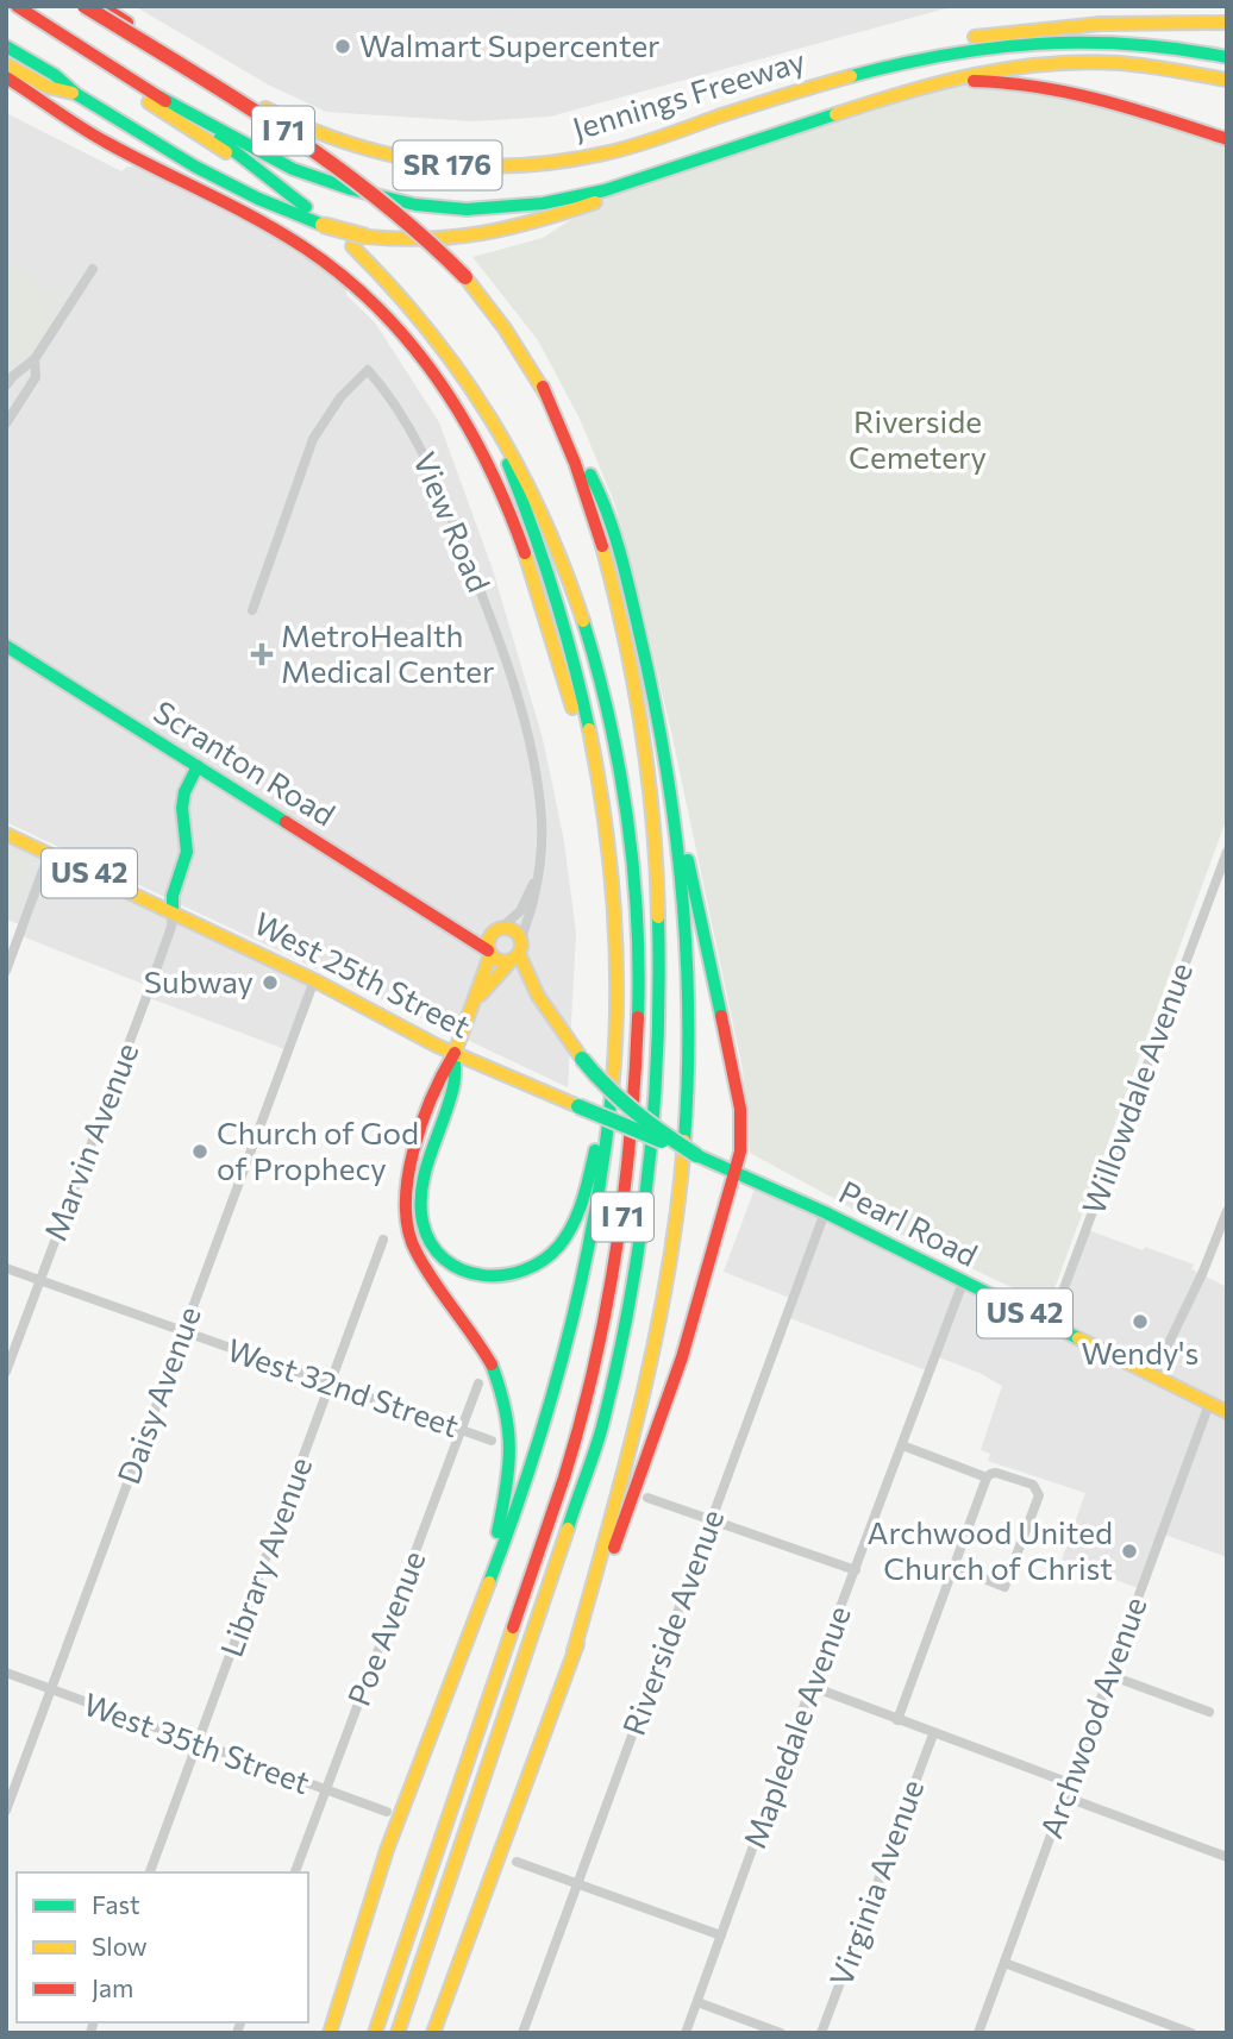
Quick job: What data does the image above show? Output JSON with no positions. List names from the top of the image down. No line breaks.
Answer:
{"streets":{"main road":["Jennings Freeway","I 71","SR 176","Scranton Road","US 42","West 25th Street","Pearl Road"],"street":["View Road","Willowdale Avenue","Marvin Avenue","West 32nd Street","Daisy Avenue","Library Avenue","Riverside Avenue","Poe Avenue","Archwood Avenue","Mapledale Avenue","West 35th Street","Virginia Avenue"]},"crossings":[["Jennings Freeway","I 71"],["View Road","Scranton Road"],["West 25th Street","Marvin Avenue"],["West 25th Street","Pearl Road"],["West 25th Street","Daisy Avenue"],["Willowdale Avenue","Pearl Road"],["Marvin Avenue","West 32nd Street"],["Pearl Road","Riverside Avenue"],["Pearl Road","Archwood Avenue"],["Pearl Road","Mapledale Avenue"],["West 32nd Street","Daisy Avenue"],["West 32nd Street","Library Avenue"],["West 32nd Street","Poe Avenue"],["Daisy Avenue","West 35th Street"],["Library Avenue","West 35th Street"],["Poe Avenue","West 35th Street"]],"parks":["Riverside Cemetery"],"places":{"other":["Walmart Supercenter","Subway","Church of God of Prophecy","Wendy's","Archwood United Church of Christ"],"health":["MetroHealth Medical Center"]},"legend":["Fast","Slow","Jam"]}
